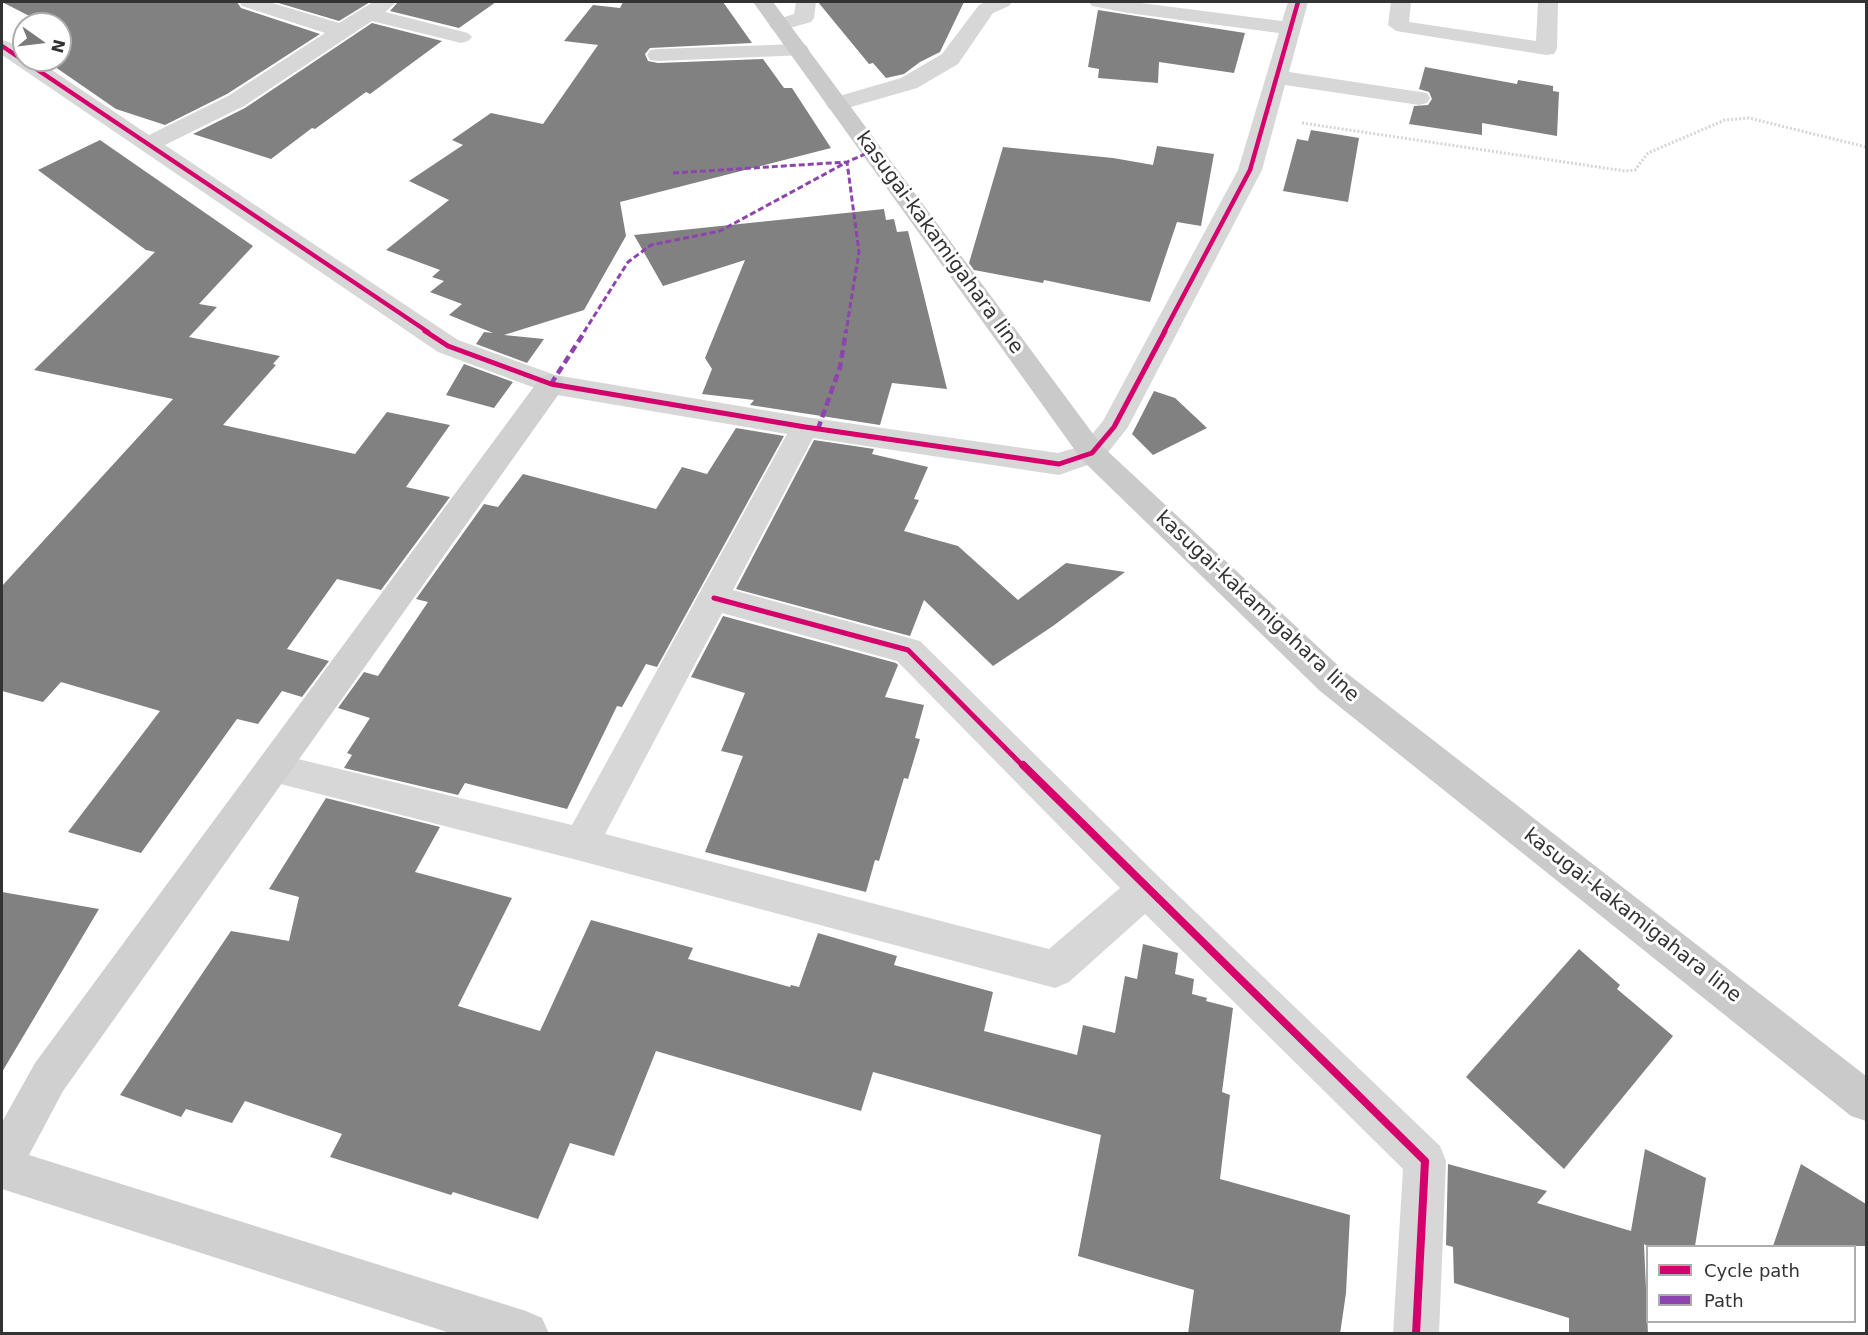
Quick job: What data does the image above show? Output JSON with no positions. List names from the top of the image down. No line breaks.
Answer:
{"streets":{"main road":["kasugai-kakamigahara line"]},"legend":["Cycle path","Path"],"north":"right"}
